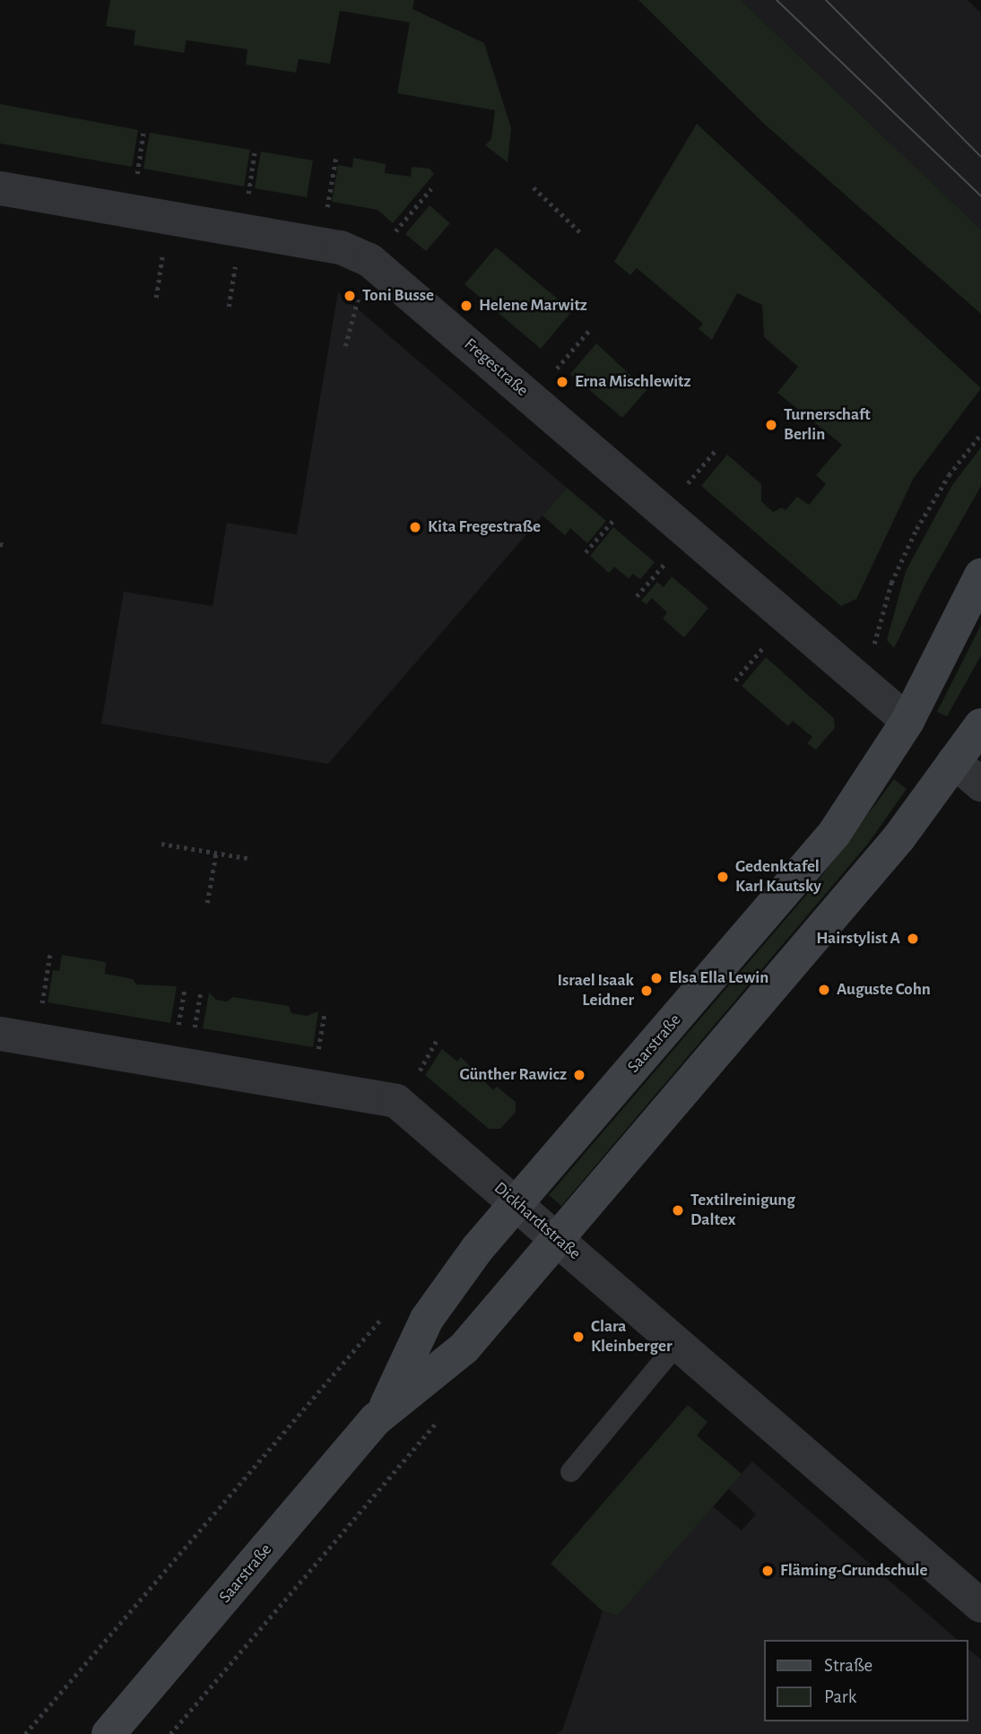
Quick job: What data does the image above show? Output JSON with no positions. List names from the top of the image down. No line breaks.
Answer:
{"streets":{"main road":["Saarstraße"],"street":["Fregestraße","Dickhardtstraße"]},"crossings":[["Fregestraße","Saarstraße"],["Saarstraße","Dickhardtstraße"]],"places":["Toni Busse","Helene Marwitz","Erna Mischlewitz","Turnerschaft Berlin","Kita Fregestraße","Gedenktafel Karl Kautsky","Hairstylist A","Elsa Ella Lewin","Auguste Cohn","Israel Isaak Leidner","Günther Rawicz","Textilreinigung Daltex","Clara Kleinberger","Fläming-Grundschule"],"legend":["Straße","Park"]}
